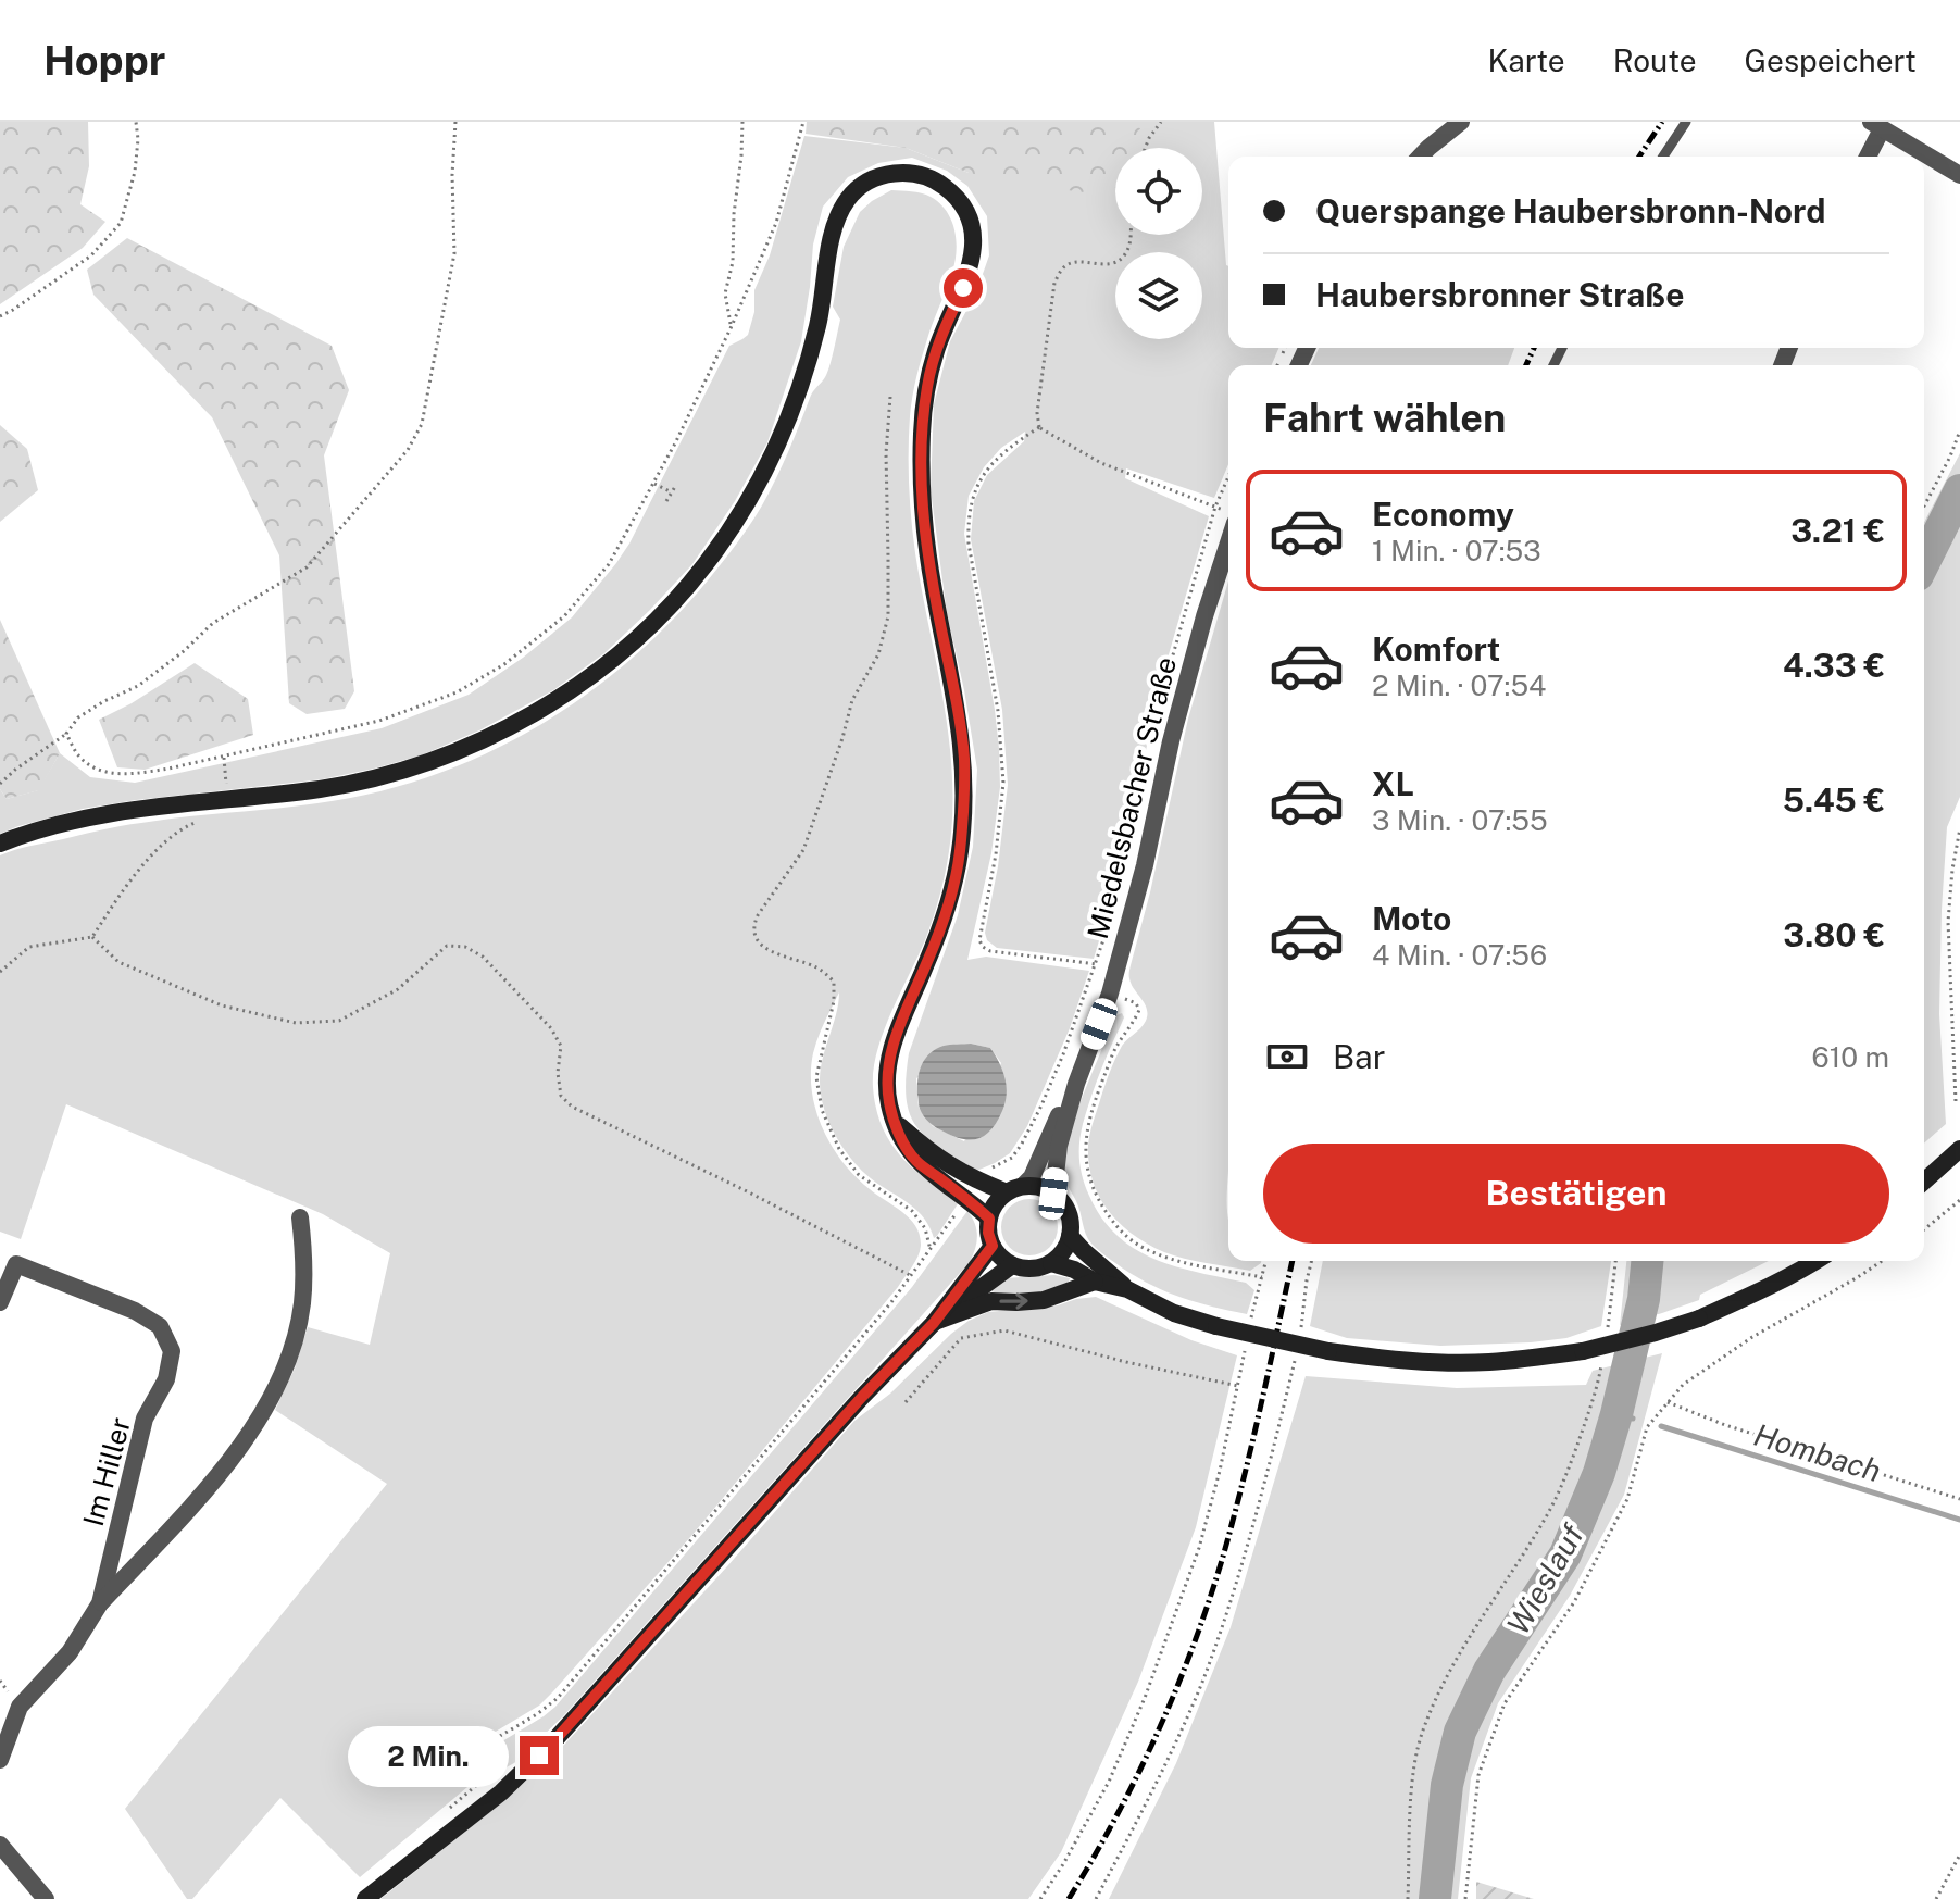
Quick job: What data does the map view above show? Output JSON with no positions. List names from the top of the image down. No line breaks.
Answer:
{"streets":{"street":["Miedelsbacher Straße","Im Hiller"]},"water":["Hombach","Wieslauf"],"page":{"header":"Hoppr","nav":["Karte","Route","Gespeichert"],"banner":["Querspange Haubersbronn-Nord","Haubersbronner Straße"],"heading":"Fahrt wählen","list":[{"name":"Economy","note":"1 Min. · 07:53","value":"3.21 €"},{"name":"Komfort","note":"2 Min. · 07:54","value":"4.33 €"},{"name":"XL","note":"3 Min. · 07:55","value":"5.45 €"},{"name":"Moto","note":"4 Min. · 07:56","value":"3.80 €"}],"pay":["Bar","610 m"],"buttons":"Bestätigen","bubble":"2 Min."}}
